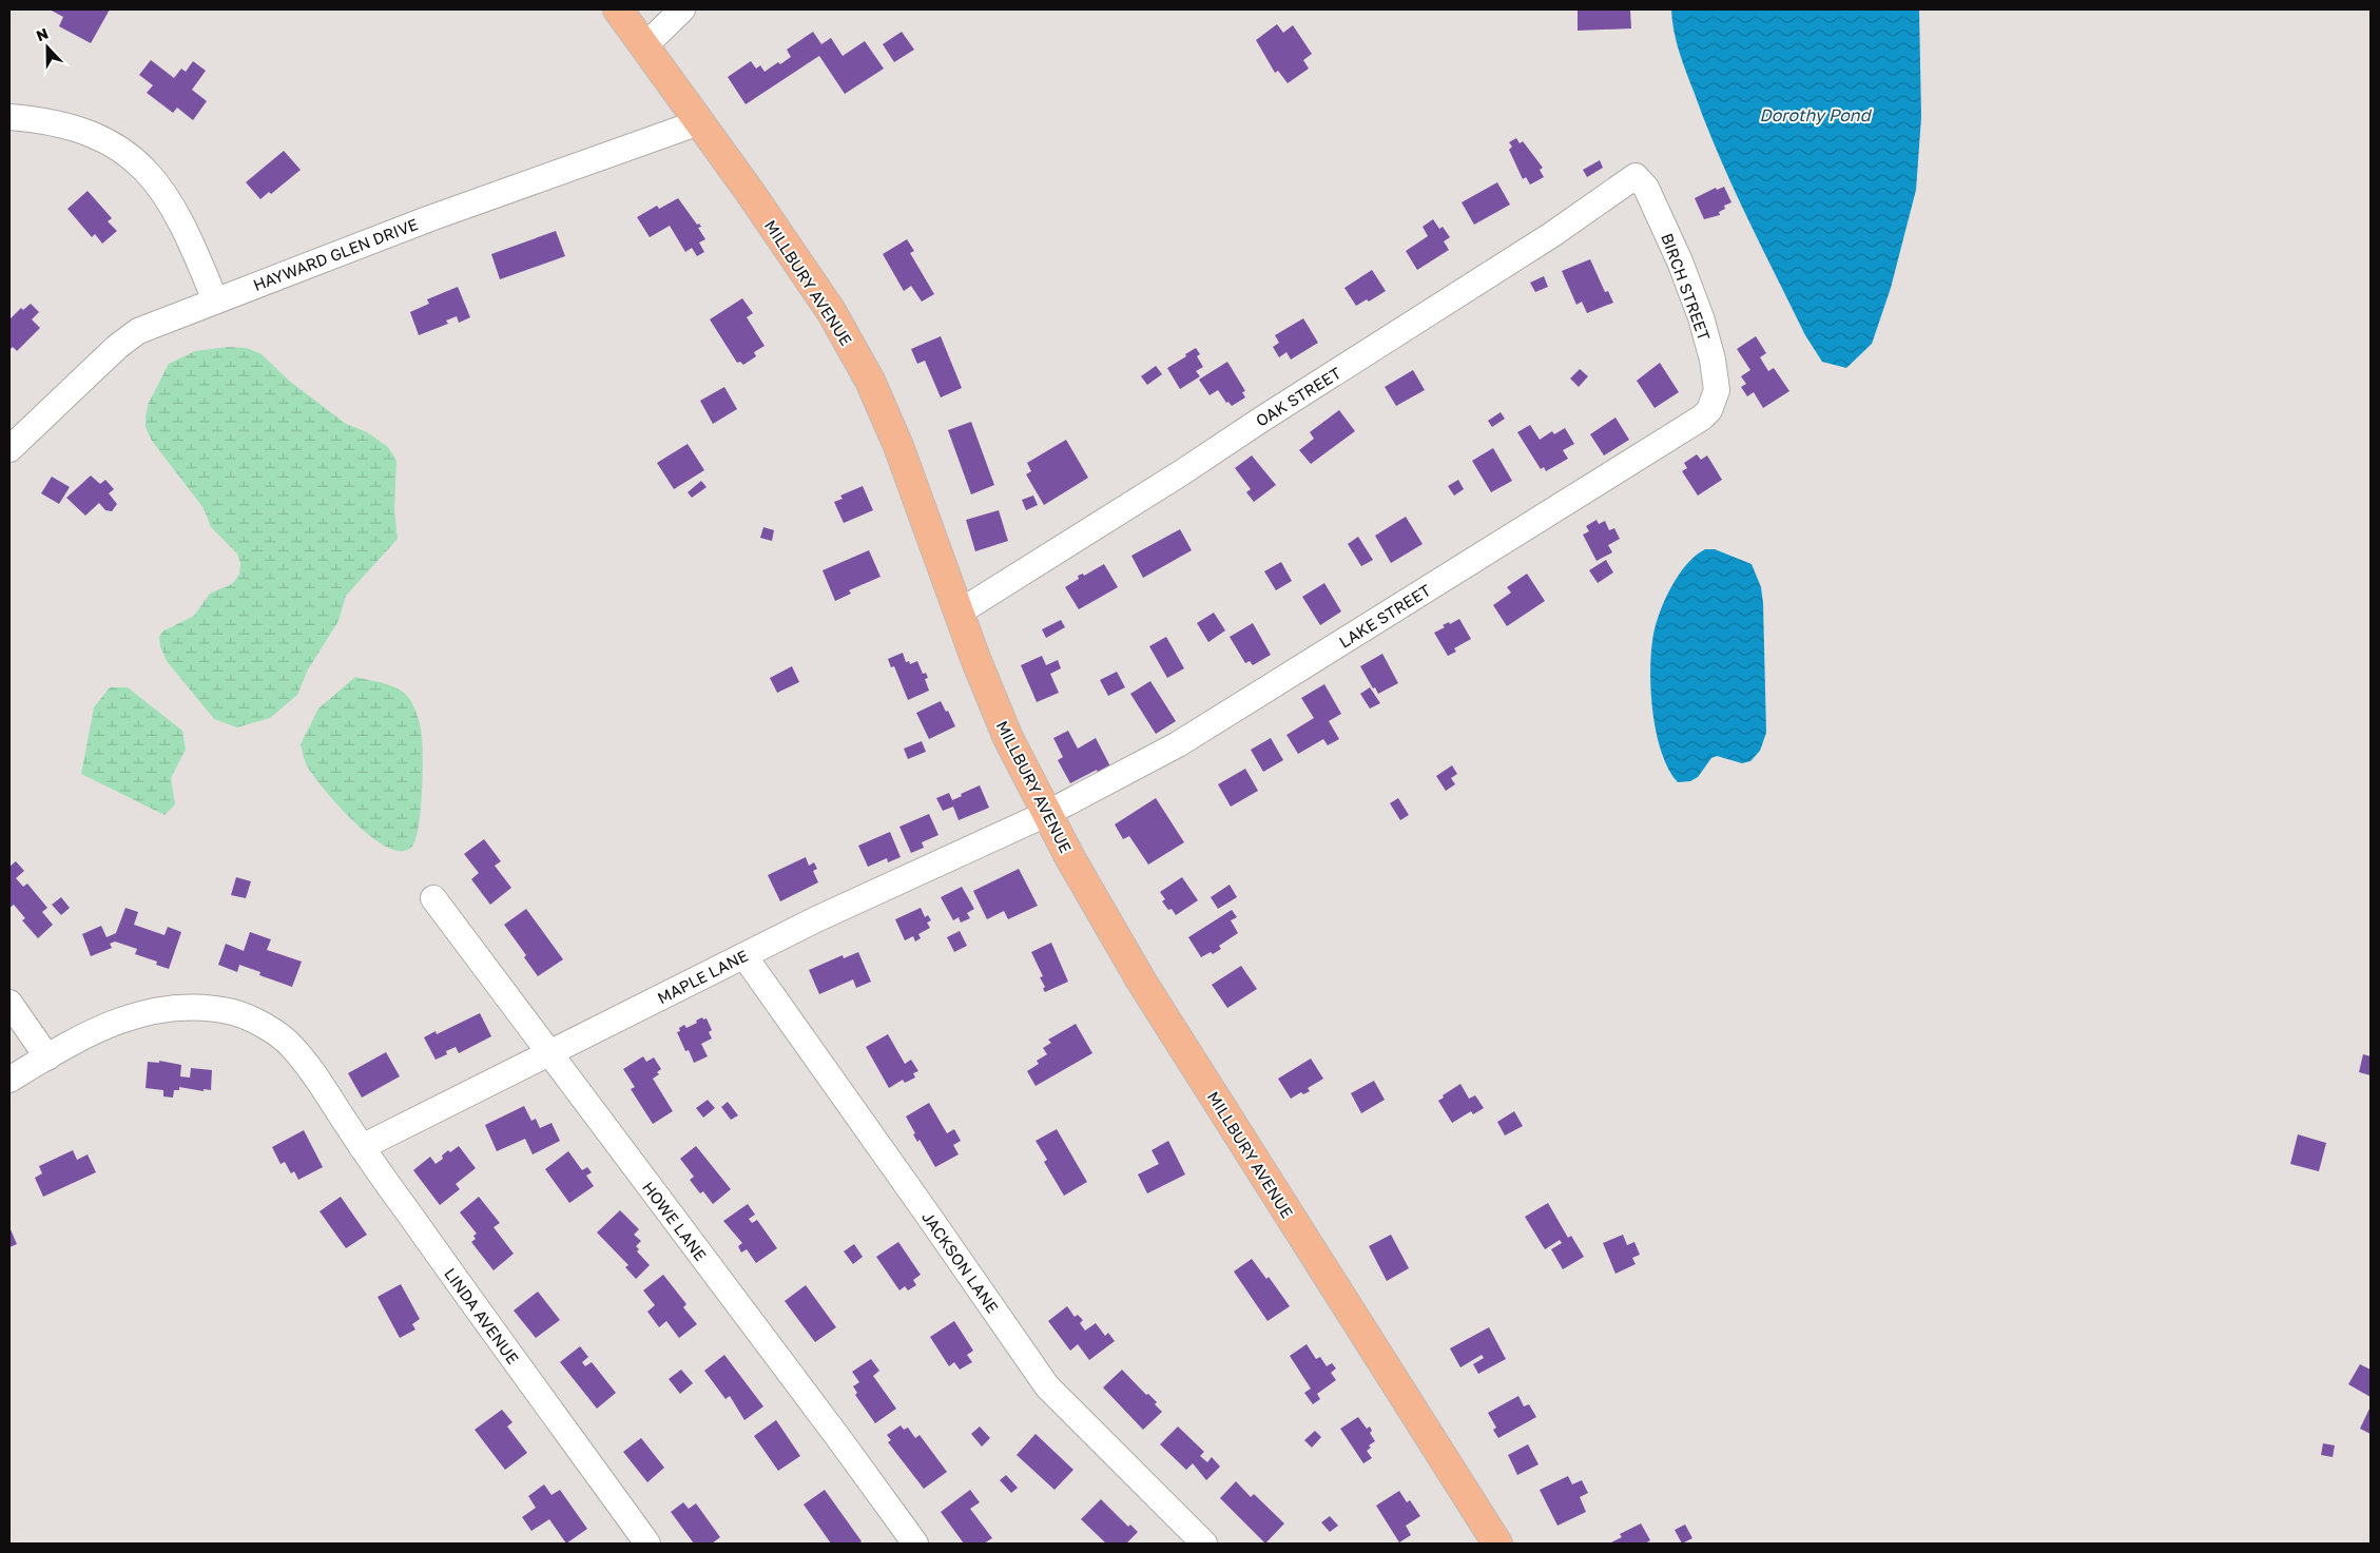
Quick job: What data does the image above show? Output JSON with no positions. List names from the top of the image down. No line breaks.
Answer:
{"streets":{"main road":["MILLBURY AVENUE"],"street":["HAYWARD GLEN DRIVE","BIRCH STREET","OAK STREET","LAKE STREET","MAPLE LANE","HOWE LANE","JACKSON LANE","LINDA AVENUE"]},"crossings":[["HAYWARD GLEN DRIVE","MILLBURY AVENUE"],["MILLBURY AVENUE","OAK STREET"],["MILLBURY AVENUE","LAKE STREET"],["MILLBURY AVENUE","MAPLE LANE"],["BIRCH STREET","OAK STREET"],["BIRCH STREET","LAKE STREET"],["LAKE STREET","MAPLE LANE"],["MAPLE LANE","HOWE LANE"],["MAPLE LANE","JACKSON LANE"],["MAPLE LANE","LINDA AVENUE"]],"water":["Dorothy Pond"],"north":"top"}
